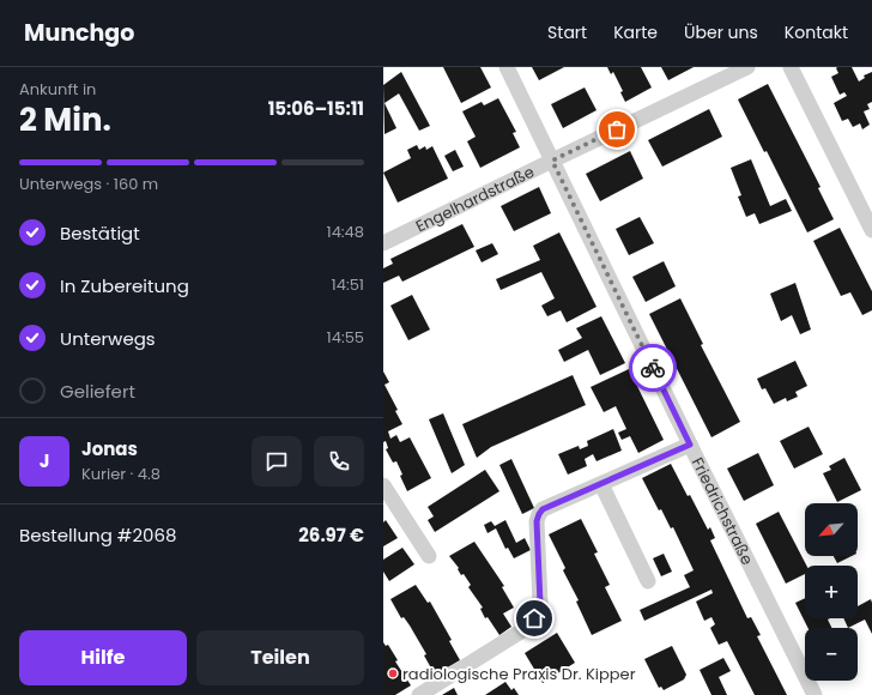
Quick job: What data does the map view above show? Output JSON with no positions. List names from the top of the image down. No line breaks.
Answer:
{"streets":{"street":["Engelhardstraße","Friedrichstraße"]},"crossings":[["Engelhardstraße","Friedrichstraße"]],"places":["radiologische Praxis Dr. Kipper"],"north":"bottom left","page":{"header":"Munchgo","nav":["Start","Karte","Über uns","Kontakt"],"heading":["2 Min.","Ankunft in","15:06–15:11"],"panel":["Jonas","Kurier · 4.8","Bestellung #2068","26.97 €"],"bar":"Unterwegs · 160 m","list":[["Bestätigt","14:48"],["In Zubereitung","14:51"],["Unterwegs","14:55"],"Geliefert"],"round":"J","map_buttons":["+","−"],"buttons":["Hilfe","Teilen"]}}
